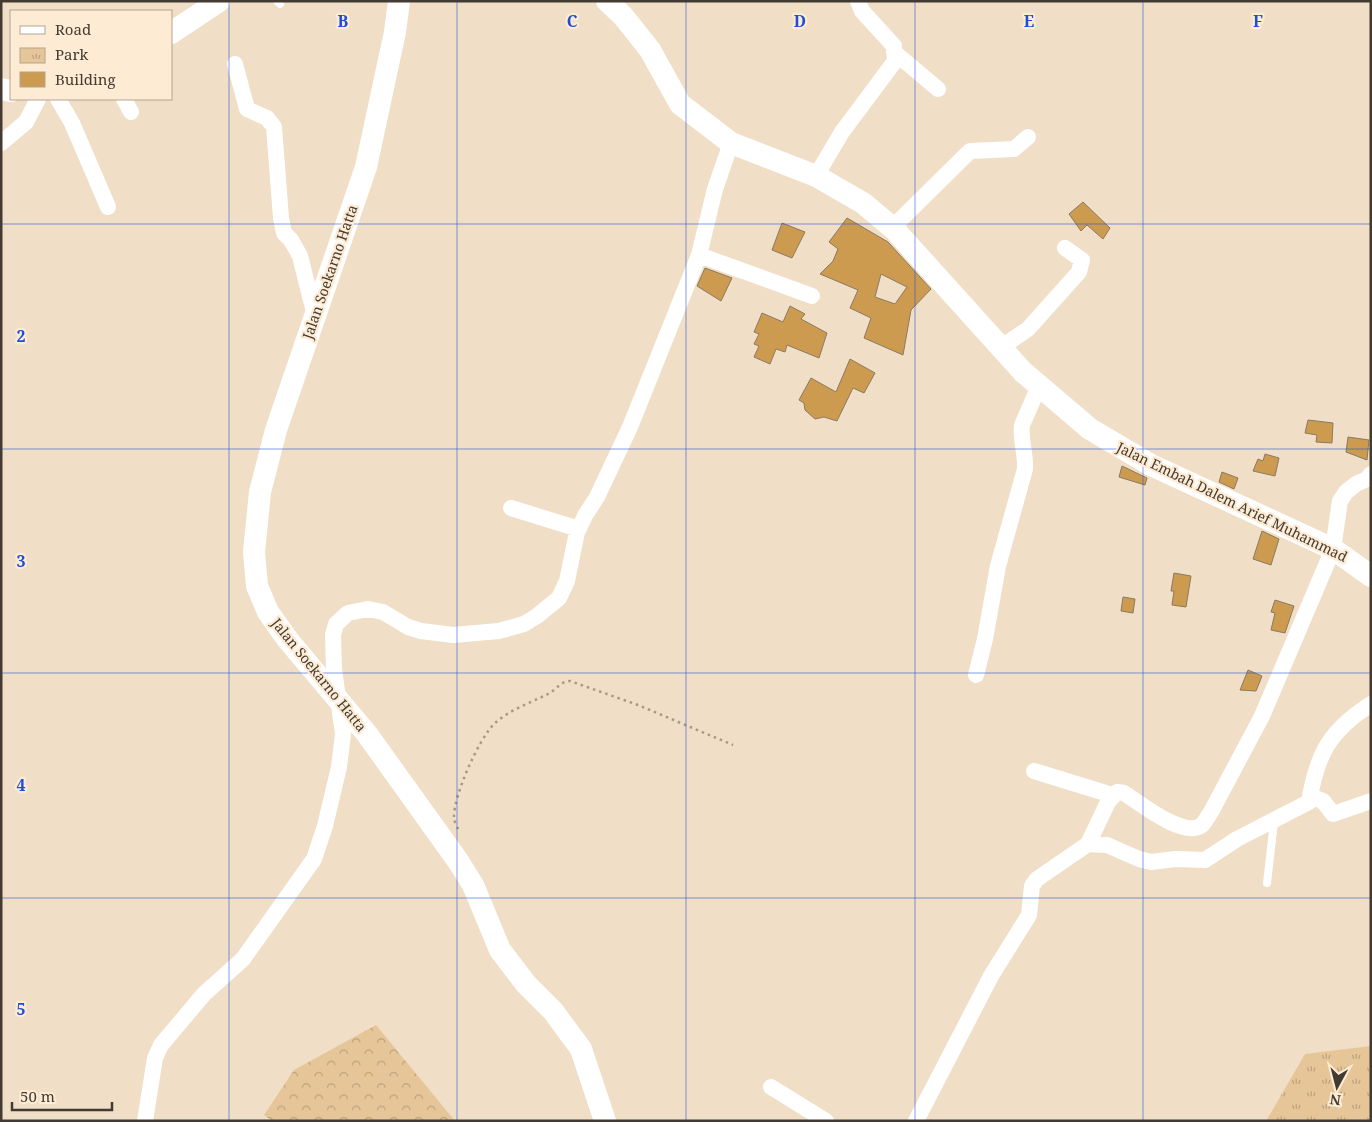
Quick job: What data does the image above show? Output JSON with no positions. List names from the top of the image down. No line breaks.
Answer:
{"streets":{"street":["Jalan Soekarno Hatta","Jalan Embah Dalem Arief Muhammad"]},"legend":["Road","Park","Building"],"scale_bar":"50 m","north":"bottom","grid":{"columns":["B","C","D","E","F"],"rows":["2","3","4","5"]}}
